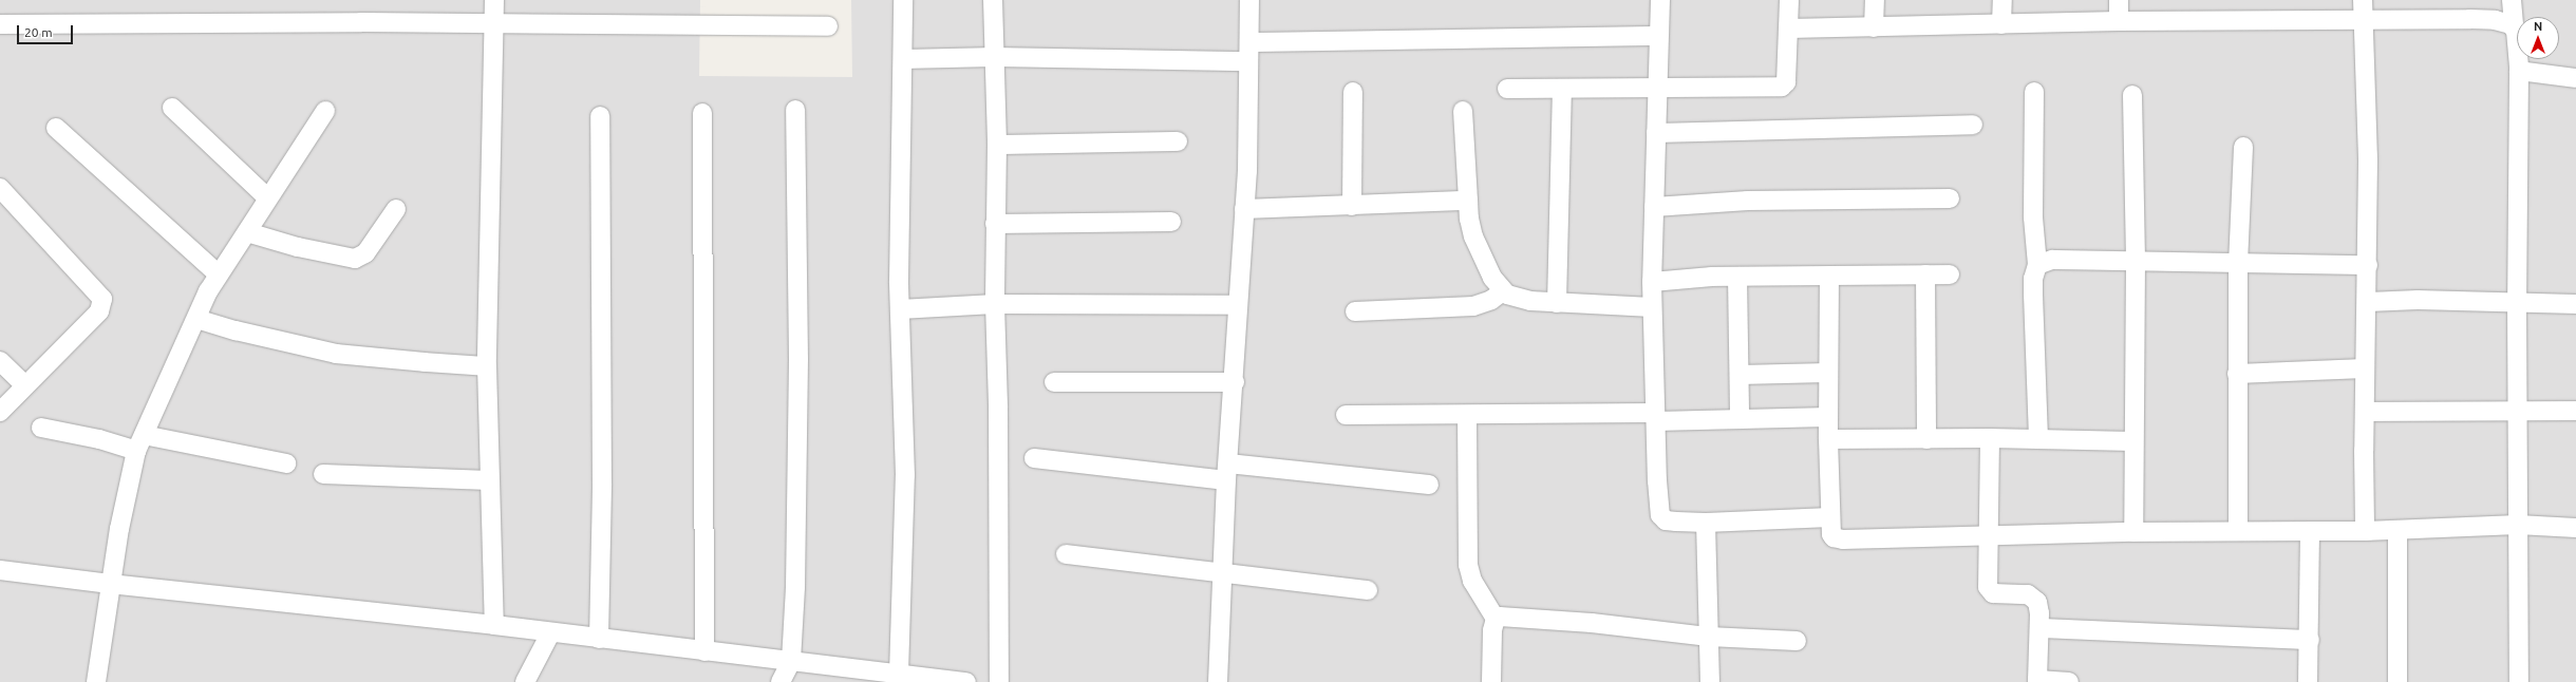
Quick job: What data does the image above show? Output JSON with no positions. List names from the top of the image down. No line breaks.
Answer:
{"scale_bar":"20 m","north":"top"}
